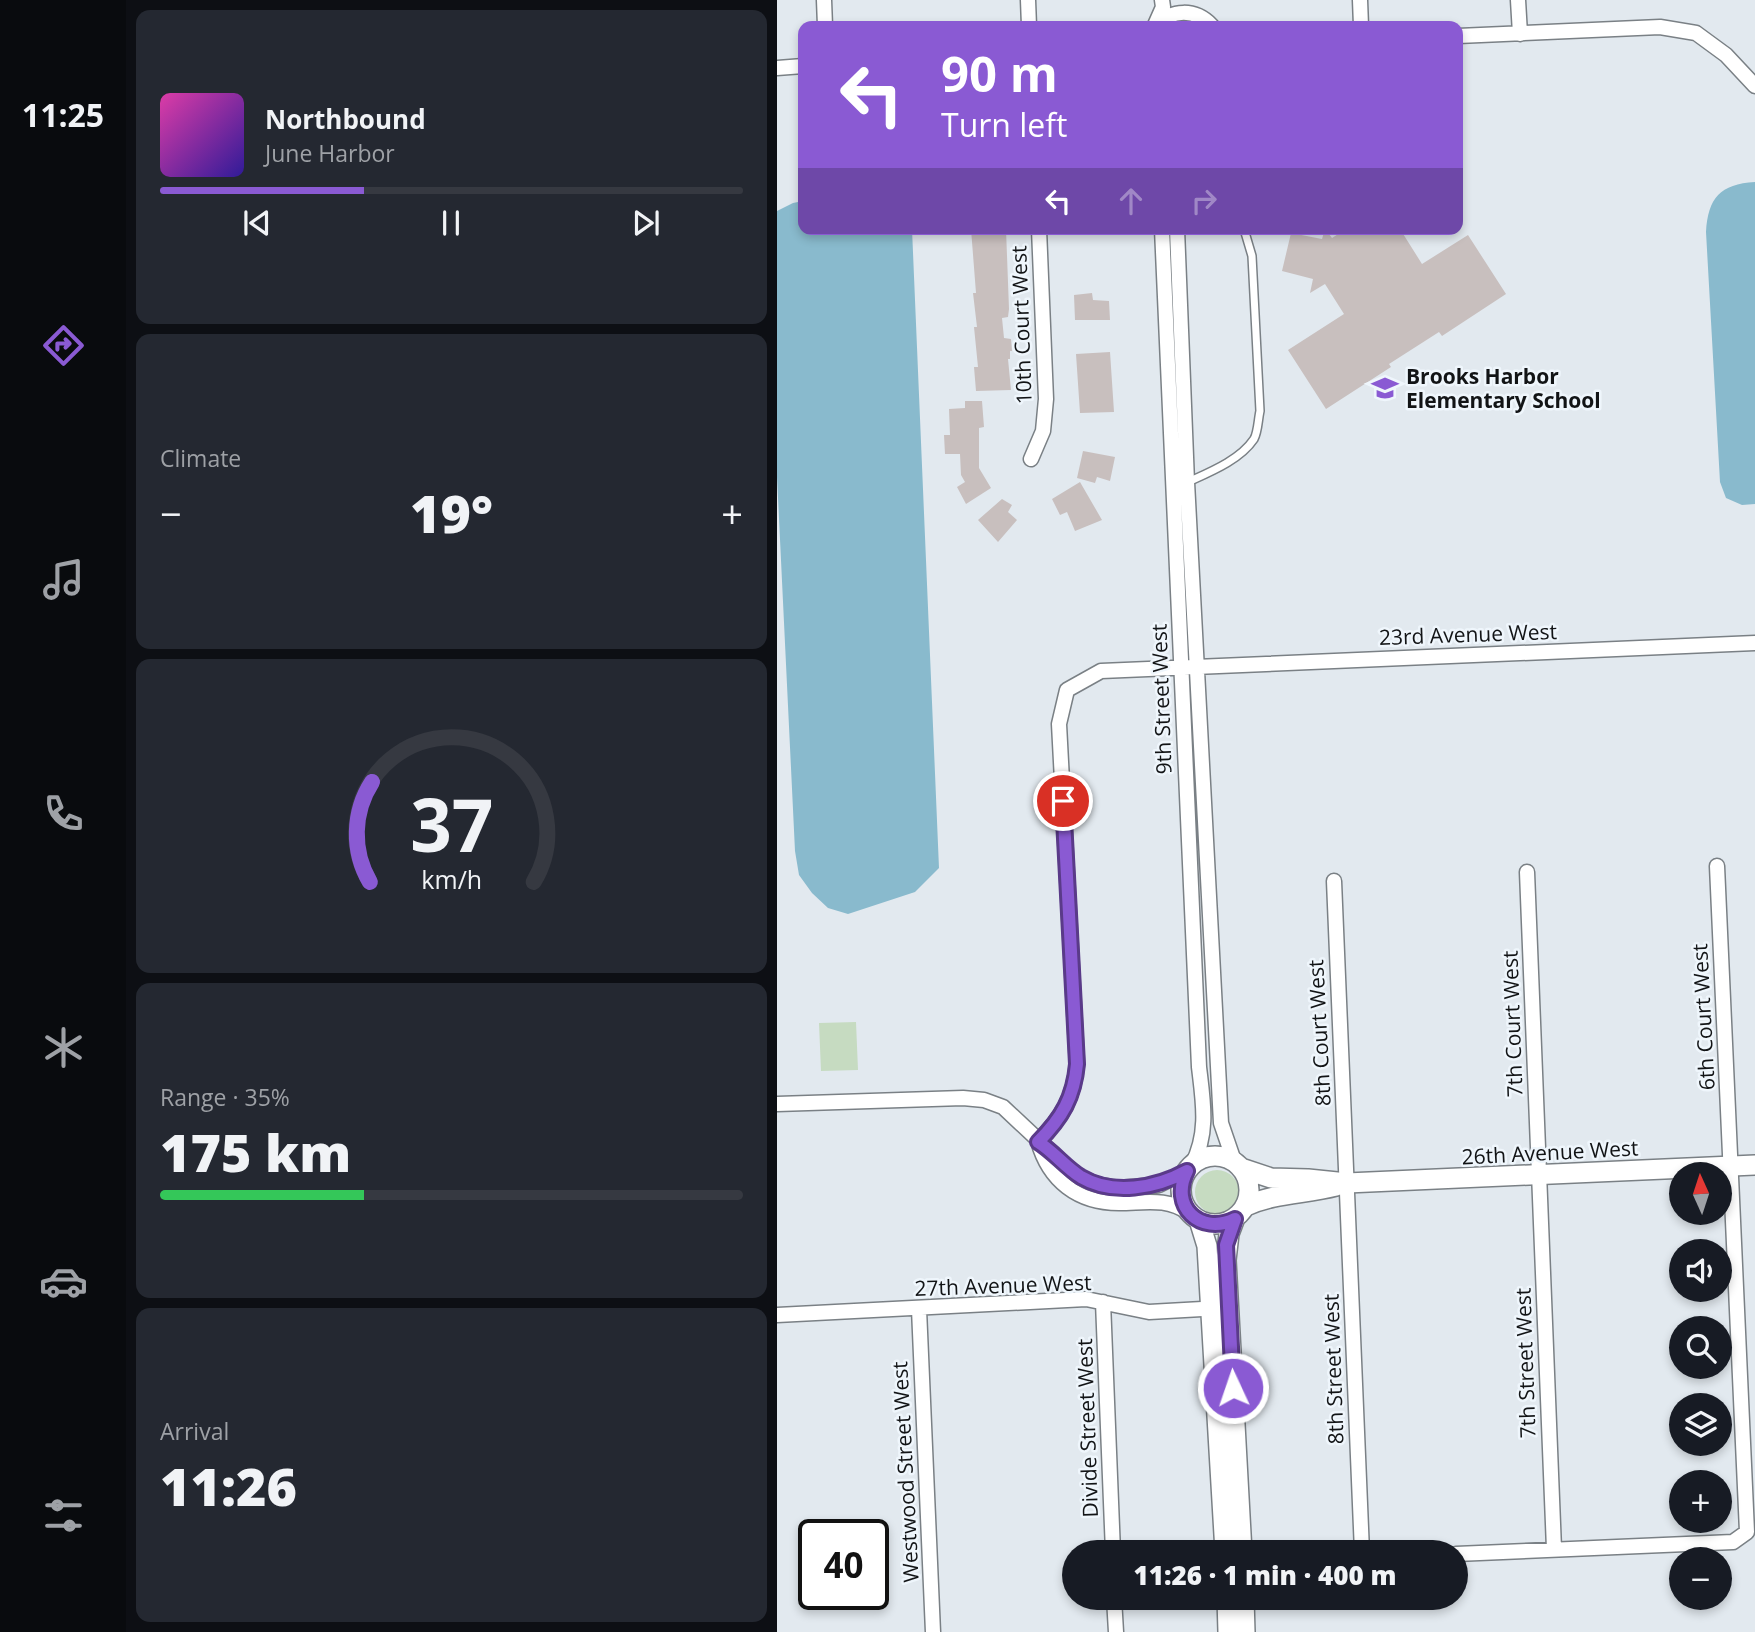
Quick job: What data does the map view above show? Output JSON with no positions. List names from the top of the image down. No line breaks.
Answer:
{"streets":{"street":["10th Court West","23rd Avenue West","9th Street West","6th Court West","7th Court West","8th Court West","26th Avenue West","27th Avenue West","7th Street West","8th Street West","Divide Street West","Westwood Street West"]},"crossings":[["23rd Avenue West","9th Street West"],["9th Street West","26th Avenue West"],["6th Court West","7th Street West"],["7th Court West","26th Avenue West"],["7th Court West","7th Street West"],["8th Court West","26th Avenue West"],["8th Court West","8th Street West"],["26th Avenue West","7th Street West"],["26th Avenue West","8th Street West"],["27th Avenue West","Divide Street West"],["27th Avenue West","Westwood Street West"]],"places":{"school or university":["Brooks Harbor Elementary School"]},"north":"top","page":{"tabs":"11:25","turn":["90 m","Turn left"],"song":["Northbound","June Harbor"],"tile":["Climate",["Range · 35%","175 km"],["Arrival","11:26"]],"heat":["−","19°","+"],"map_buttons":["+","−"],"limit":"40","trip":"11:26 · 1 min · 400 m","gauge":["37","km/h"]}}
